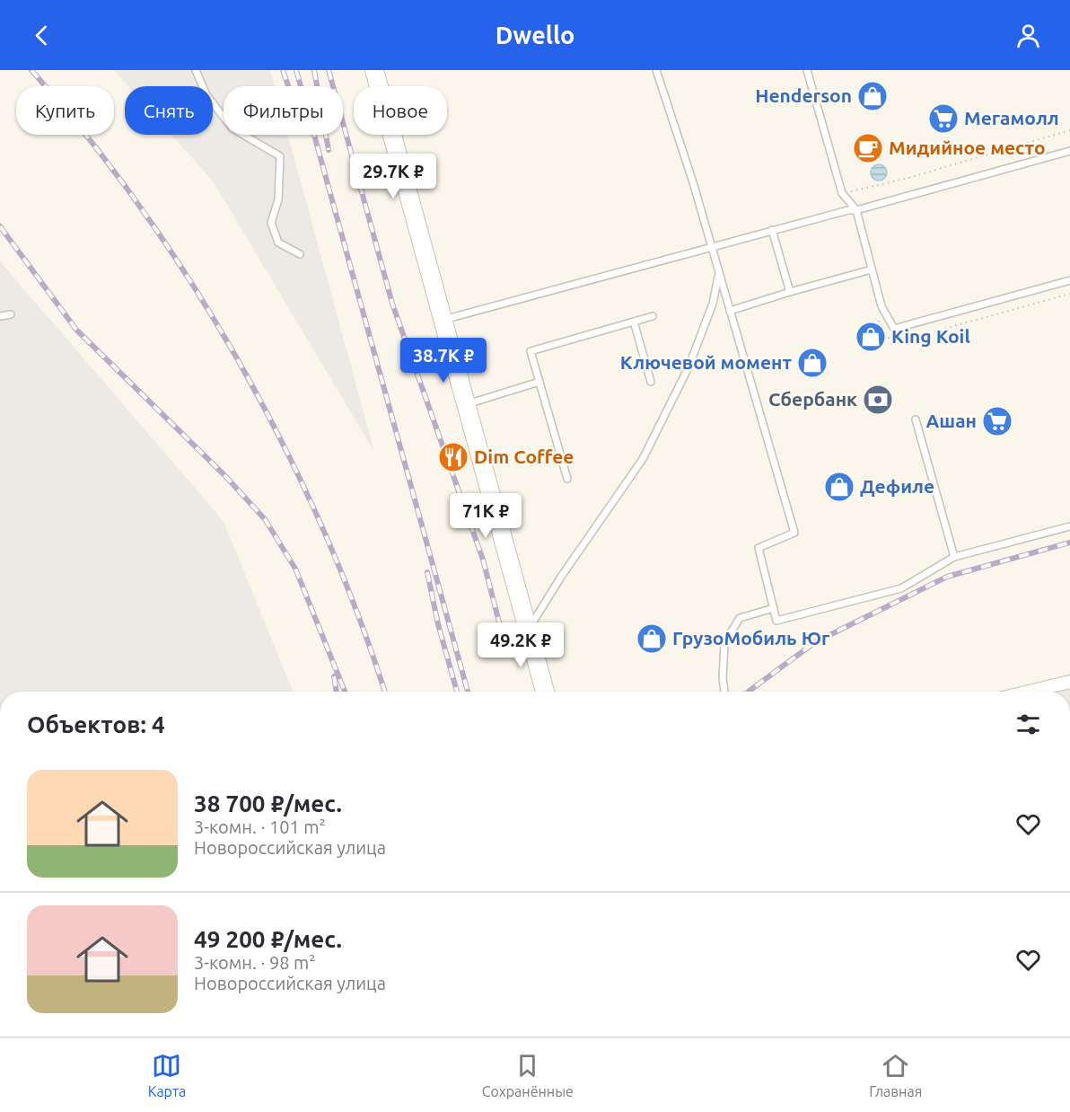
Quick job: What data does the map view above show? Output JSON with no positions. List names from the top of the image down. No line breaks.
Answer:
{"places":{"shop":["Henderson","King Koil","Ключевой момент","Дефиле","ГрузоМобиль Юг"],"supermarket":["Мегамолл","Ашан"],"cafe":["Мидийное место"],"bank":["Сбербанк"],"restaurant":["Dim Coffee"]},"page":{"header":"Dwello","chip":["Купить","Снять","Фильтры","Новое"],"price":["29.7K ₽","38.7K ₽","71K ₽","49.2K ₽"],"heading":"Объектов: 4","list":[{"name":"38 700 ₽/мес.","note":"3-комн. · 101 m² · Новороссийская улица"},{"name":"49 200 ₽/мес.","note":"3-комн. · 98 m² · Новороссийская улица"}],"tabs":["Карта","Сохранённые","Главная"]}}
